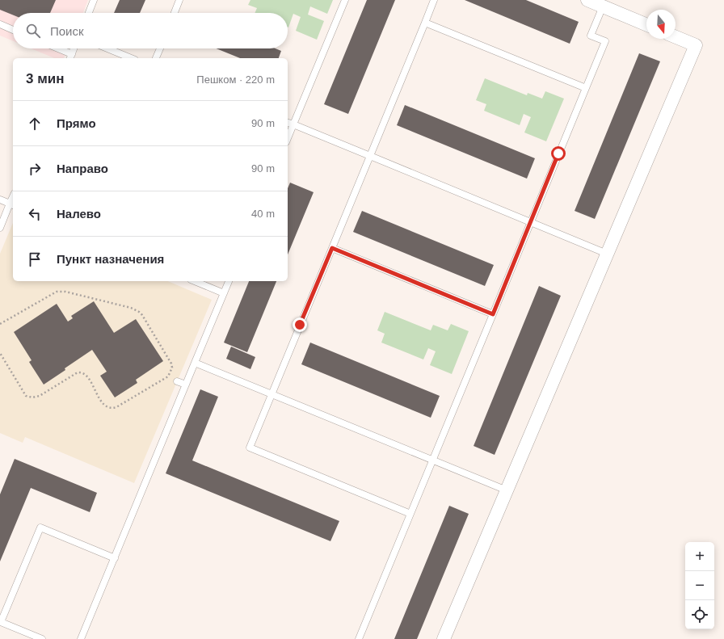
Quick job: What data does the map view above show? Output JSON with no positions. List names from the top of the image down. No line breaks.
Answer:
{"north":"bottom","page":{"search":"Поиск","heading":["3 мин","Пешком · 220 m"],"list":[["Прямо","90 m"],["Направо","90 m"],["Налево","40 m"],"Пункт назначения"],"map_buttons":["+","−"]}}
